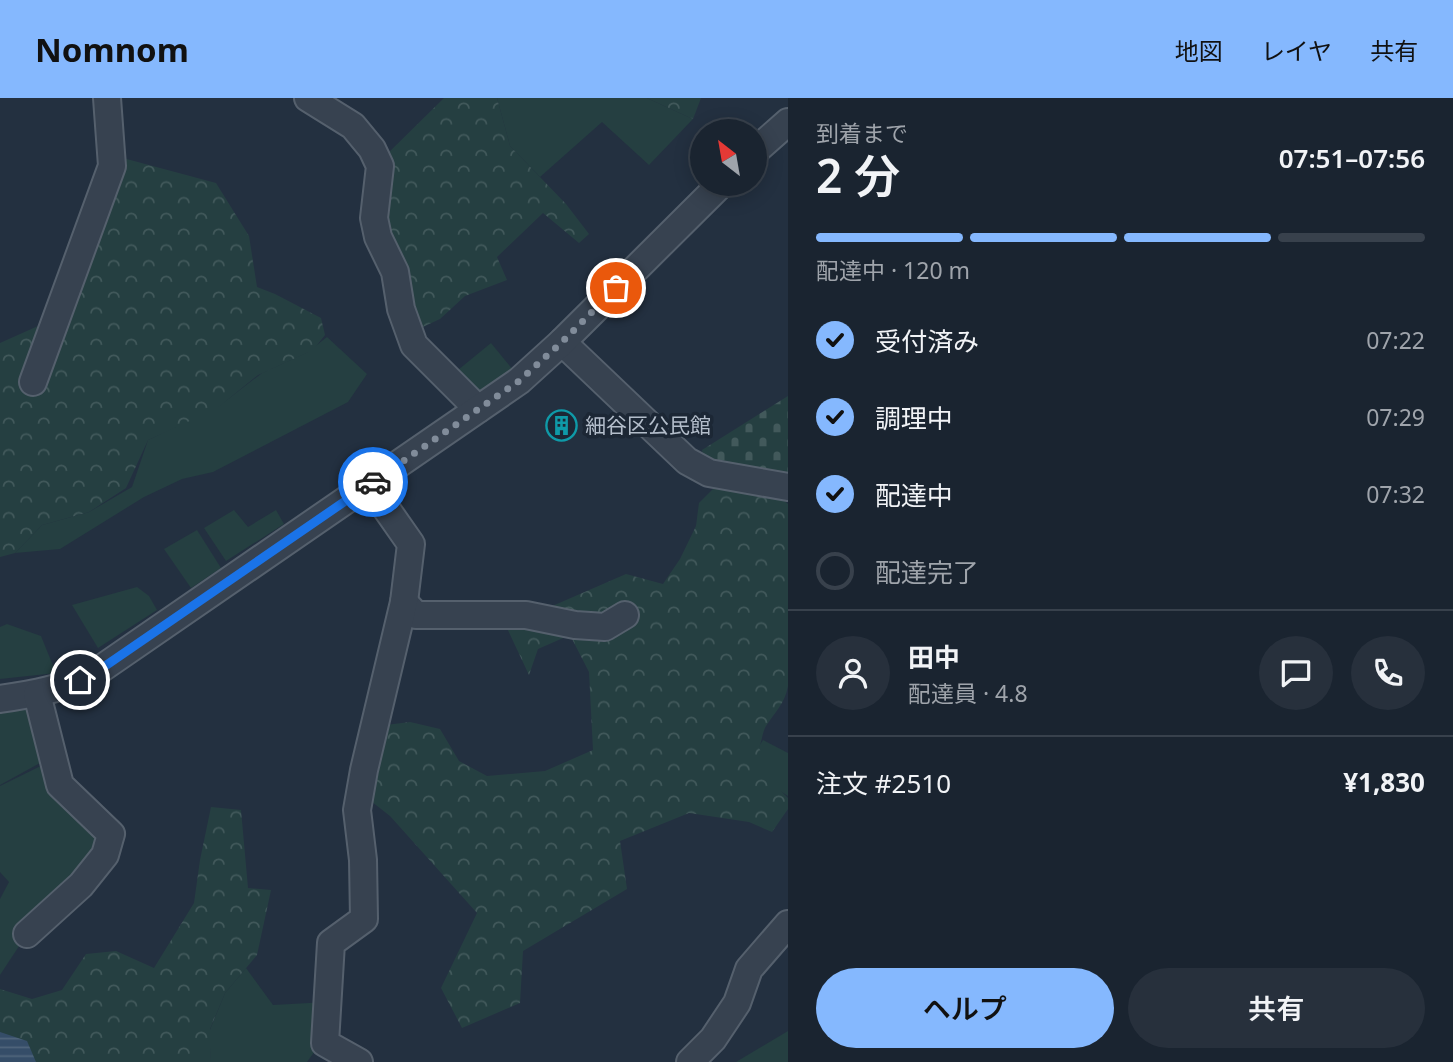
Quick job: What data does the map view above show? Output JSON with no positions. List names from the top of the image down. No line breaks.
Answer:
{"places":{"building":["細谷区公民館"]},"north":"top left","page":{"header":"Nomnom","nav":["地図","レイヤ","共有"],"heading":["2 分","到着まで","07:51–07:56"],"panel":["田中","配達員 · 4.8","注文 #2510","¥1,830"],"bar":"配達中 · 120 m","list":[["受付済み","07:22"],["調理中","07:29"],["配達中","07:32"],"配達完了"],"buttons":["ヘルプ","共有"]}}
